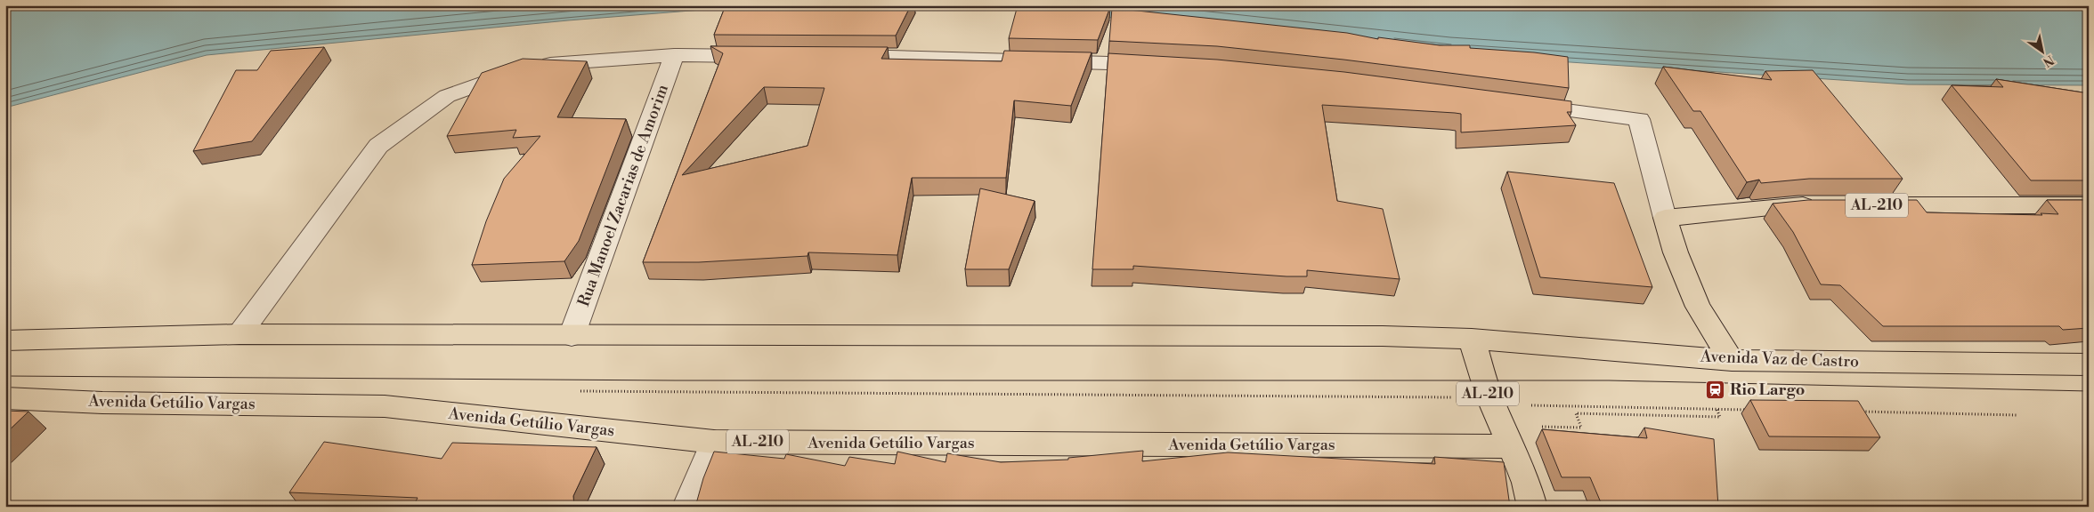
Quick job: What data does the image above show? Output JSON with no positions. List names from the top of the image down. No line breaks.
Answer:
{"streets":{"main road":["AL-210","Avenida Vaz de Castro","Avenida Getúlio Vargas"],"street":["Rua Manoel Zacarias de Amorim"]},"crossings":[["AL-210","Avenida Vaz de Castro"],["AL-210","Avenida Getúlio Vargas"]],"places":{"station":["Rio Largo"]},"north":"bottom right"}
